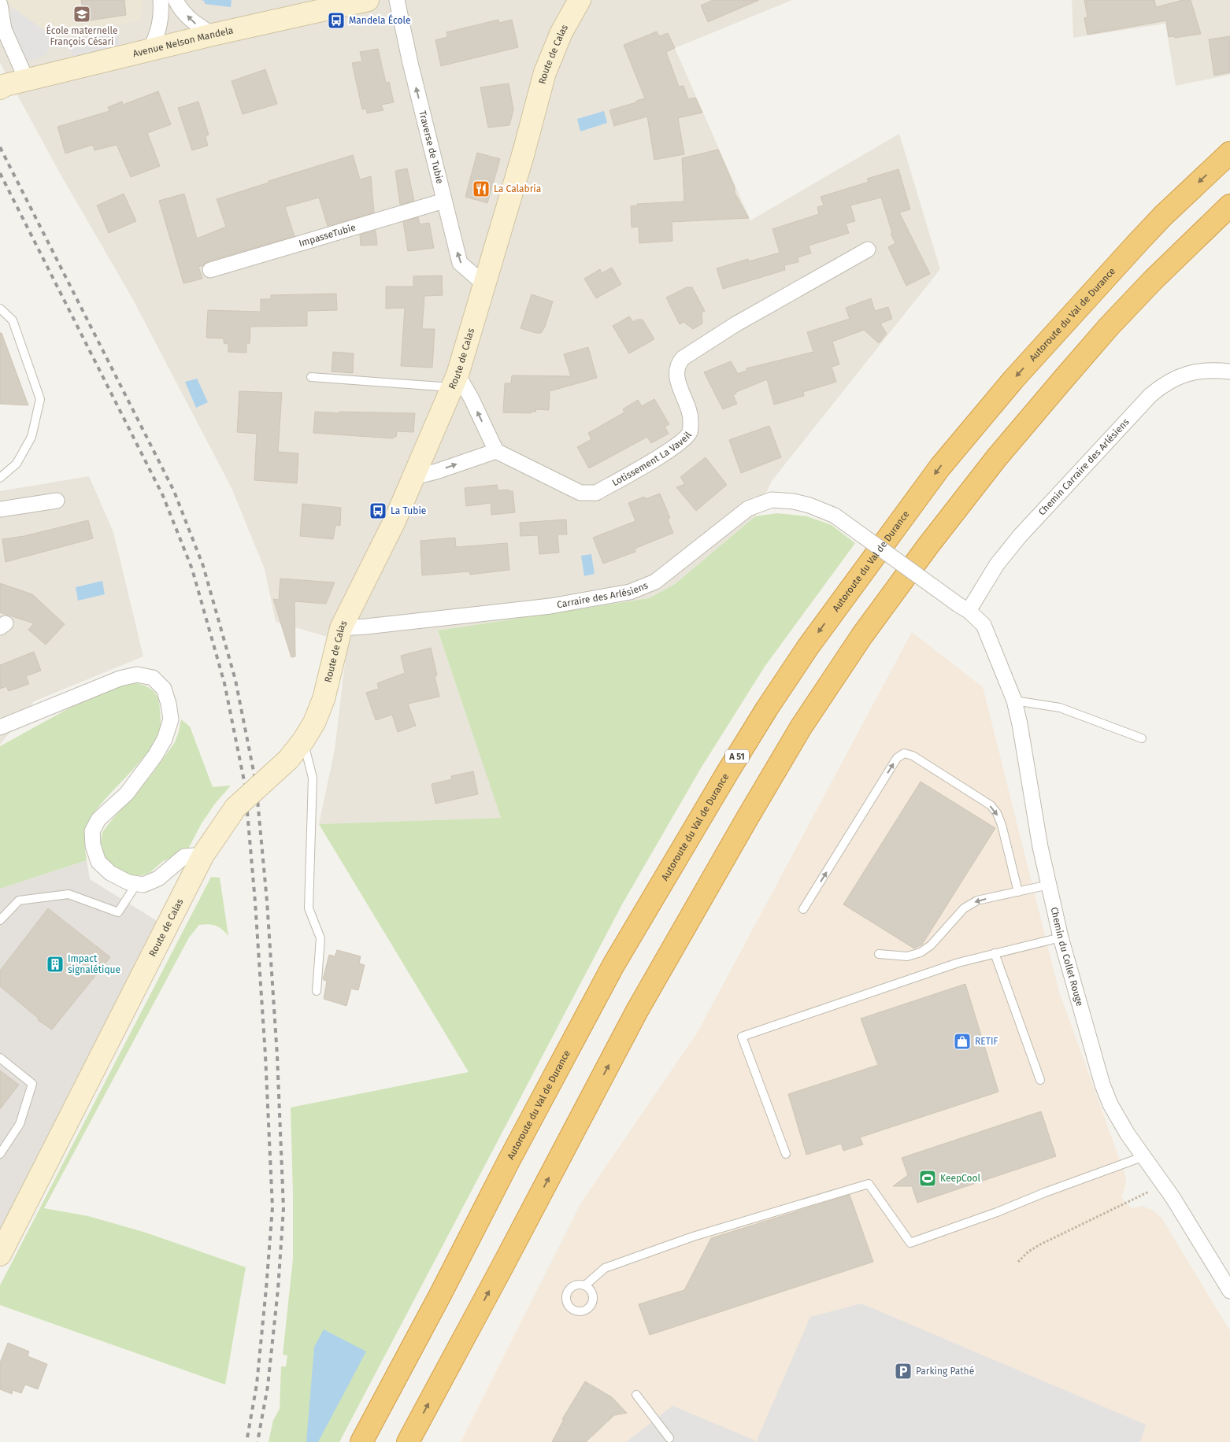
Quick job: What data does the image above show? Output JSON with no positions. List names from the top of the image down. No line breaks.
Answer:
{"streets":{"highway":["Autoroute du Val de Durance","A 51"],"main road":["Avenue Nelson Mandela","Route de Calas"],"street":["Traverse de Tubie","ImpasseTubie","Lotissement La Vaveil","Chemin Carraire des Arlésiens","Carraire des Arlésiens","Chemin du Collet Rouge"]},"crossings":[["Route de Calas","Traverse de Tubie"],["Route de Calas","Carraire des Arlésiens"],["Traverse de Tubie","ImpasseTubie"],["Chemin Carraire des Arlésiens","Carraire des Arlésiens"],["Chemin Carraire des Arlésiens","Chemin du Collet Rouge"],["Carraire des Arlésiens","Chemin du Collet Rouge"]],"one_way":["Traverse de Tubie"],"places":{"school or university":["École maternelle François Césari"],"bus stop":["Mandela École","La Tubie"],"restaurant":["La Calabria"],"building":["Impact signalétique"],"shop":["RETIF"],"sports":["KeepCool"],"parking":["Parking Pathé"]}}
